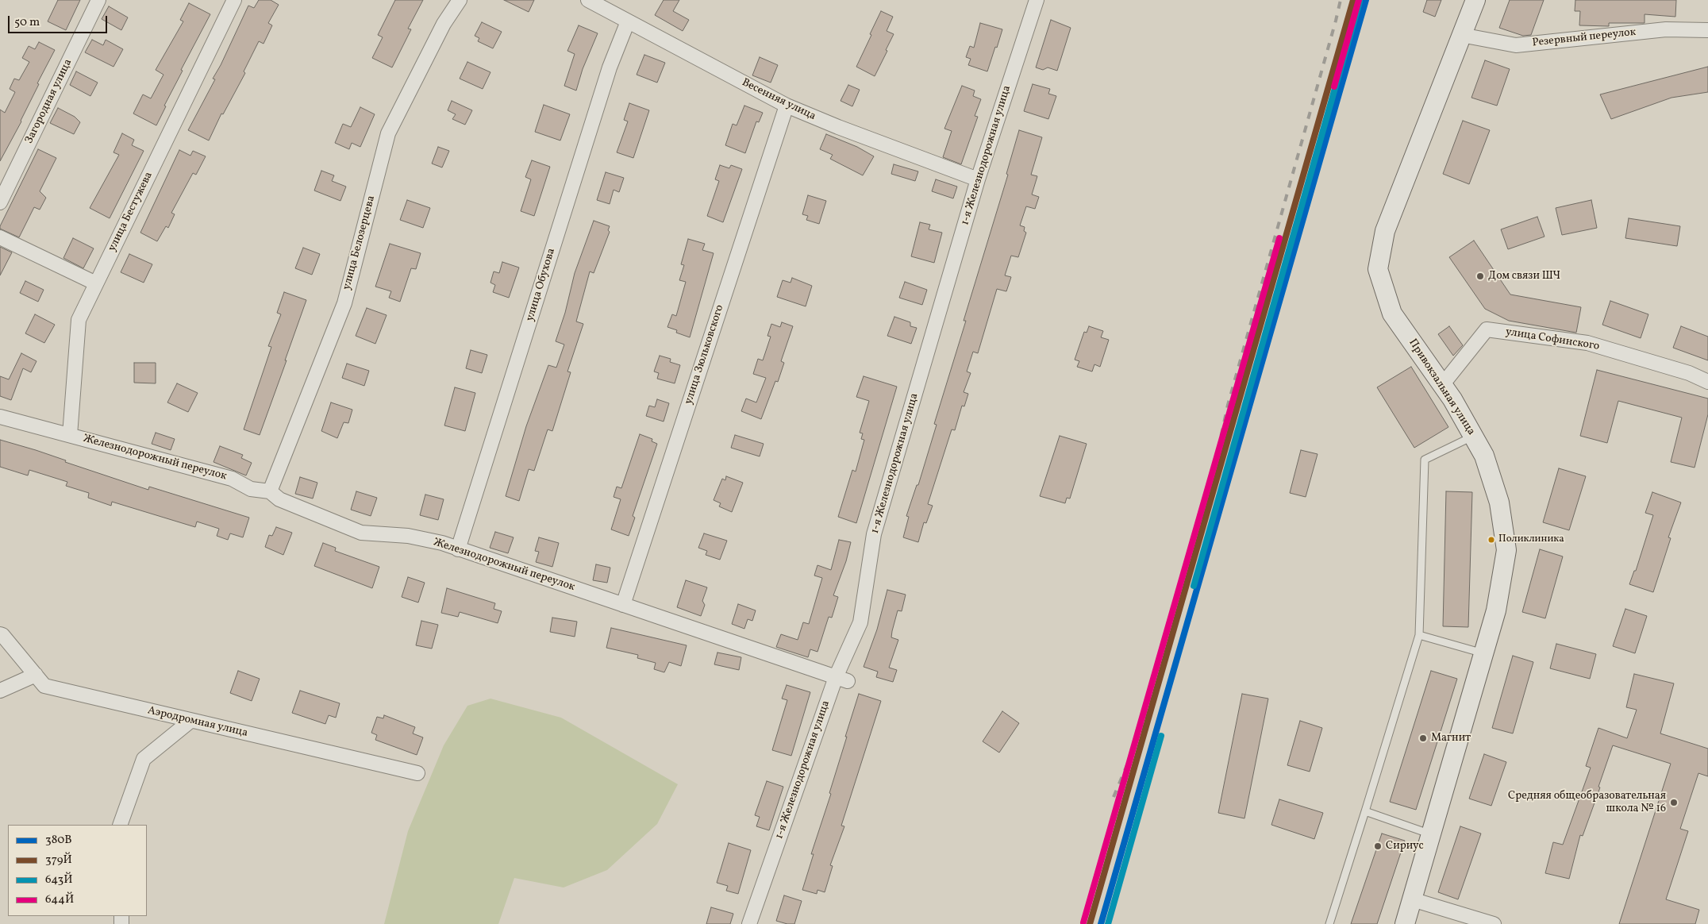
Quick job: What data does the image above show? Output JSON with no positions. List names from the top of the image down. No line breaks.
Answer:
{"streets":{"main road":["Привокзальная улица"],"street":["Резервный переулок","Весенняя улица","Загородная улица","1-я Железнодорожная улица","улица Бестужева","улица Белозерцева","улица Обухова","улица Софинского","улица Зюльковского","Железнодорожный переулок","Аэродромная улица"]},"crossings":[["Резервный переулок","Привокзальная улица"],["Весенняя улица","1-я Железнодорожная улица"],["Весенняя улица","улица Обухова"],["Весенняя улица","улица Зюльковского"],["1-я Железнодорожная улица","Железнодорожный переулок"],["улица Бестужева","Железнодорожный переулок"],["улица Белозерцева","Железнодорожный переулок"],["улица Обухова","Железнодорожный переулок"],["улица Софинского","Привокзальная улица"],["улица Зюльковского","Железнодорожный переулок"]],"places":["Дом связи ШЧ","Поликлиника","Магнит","Средняя общеобразовательная школа № 16","Сириус"],"lines":["transit line 380В","transit line 379Й","transit line 644Й","transit line 643Й"],"legend":["380В","379Й","643Й","644Й"],"scale_bar":"50 m"}
